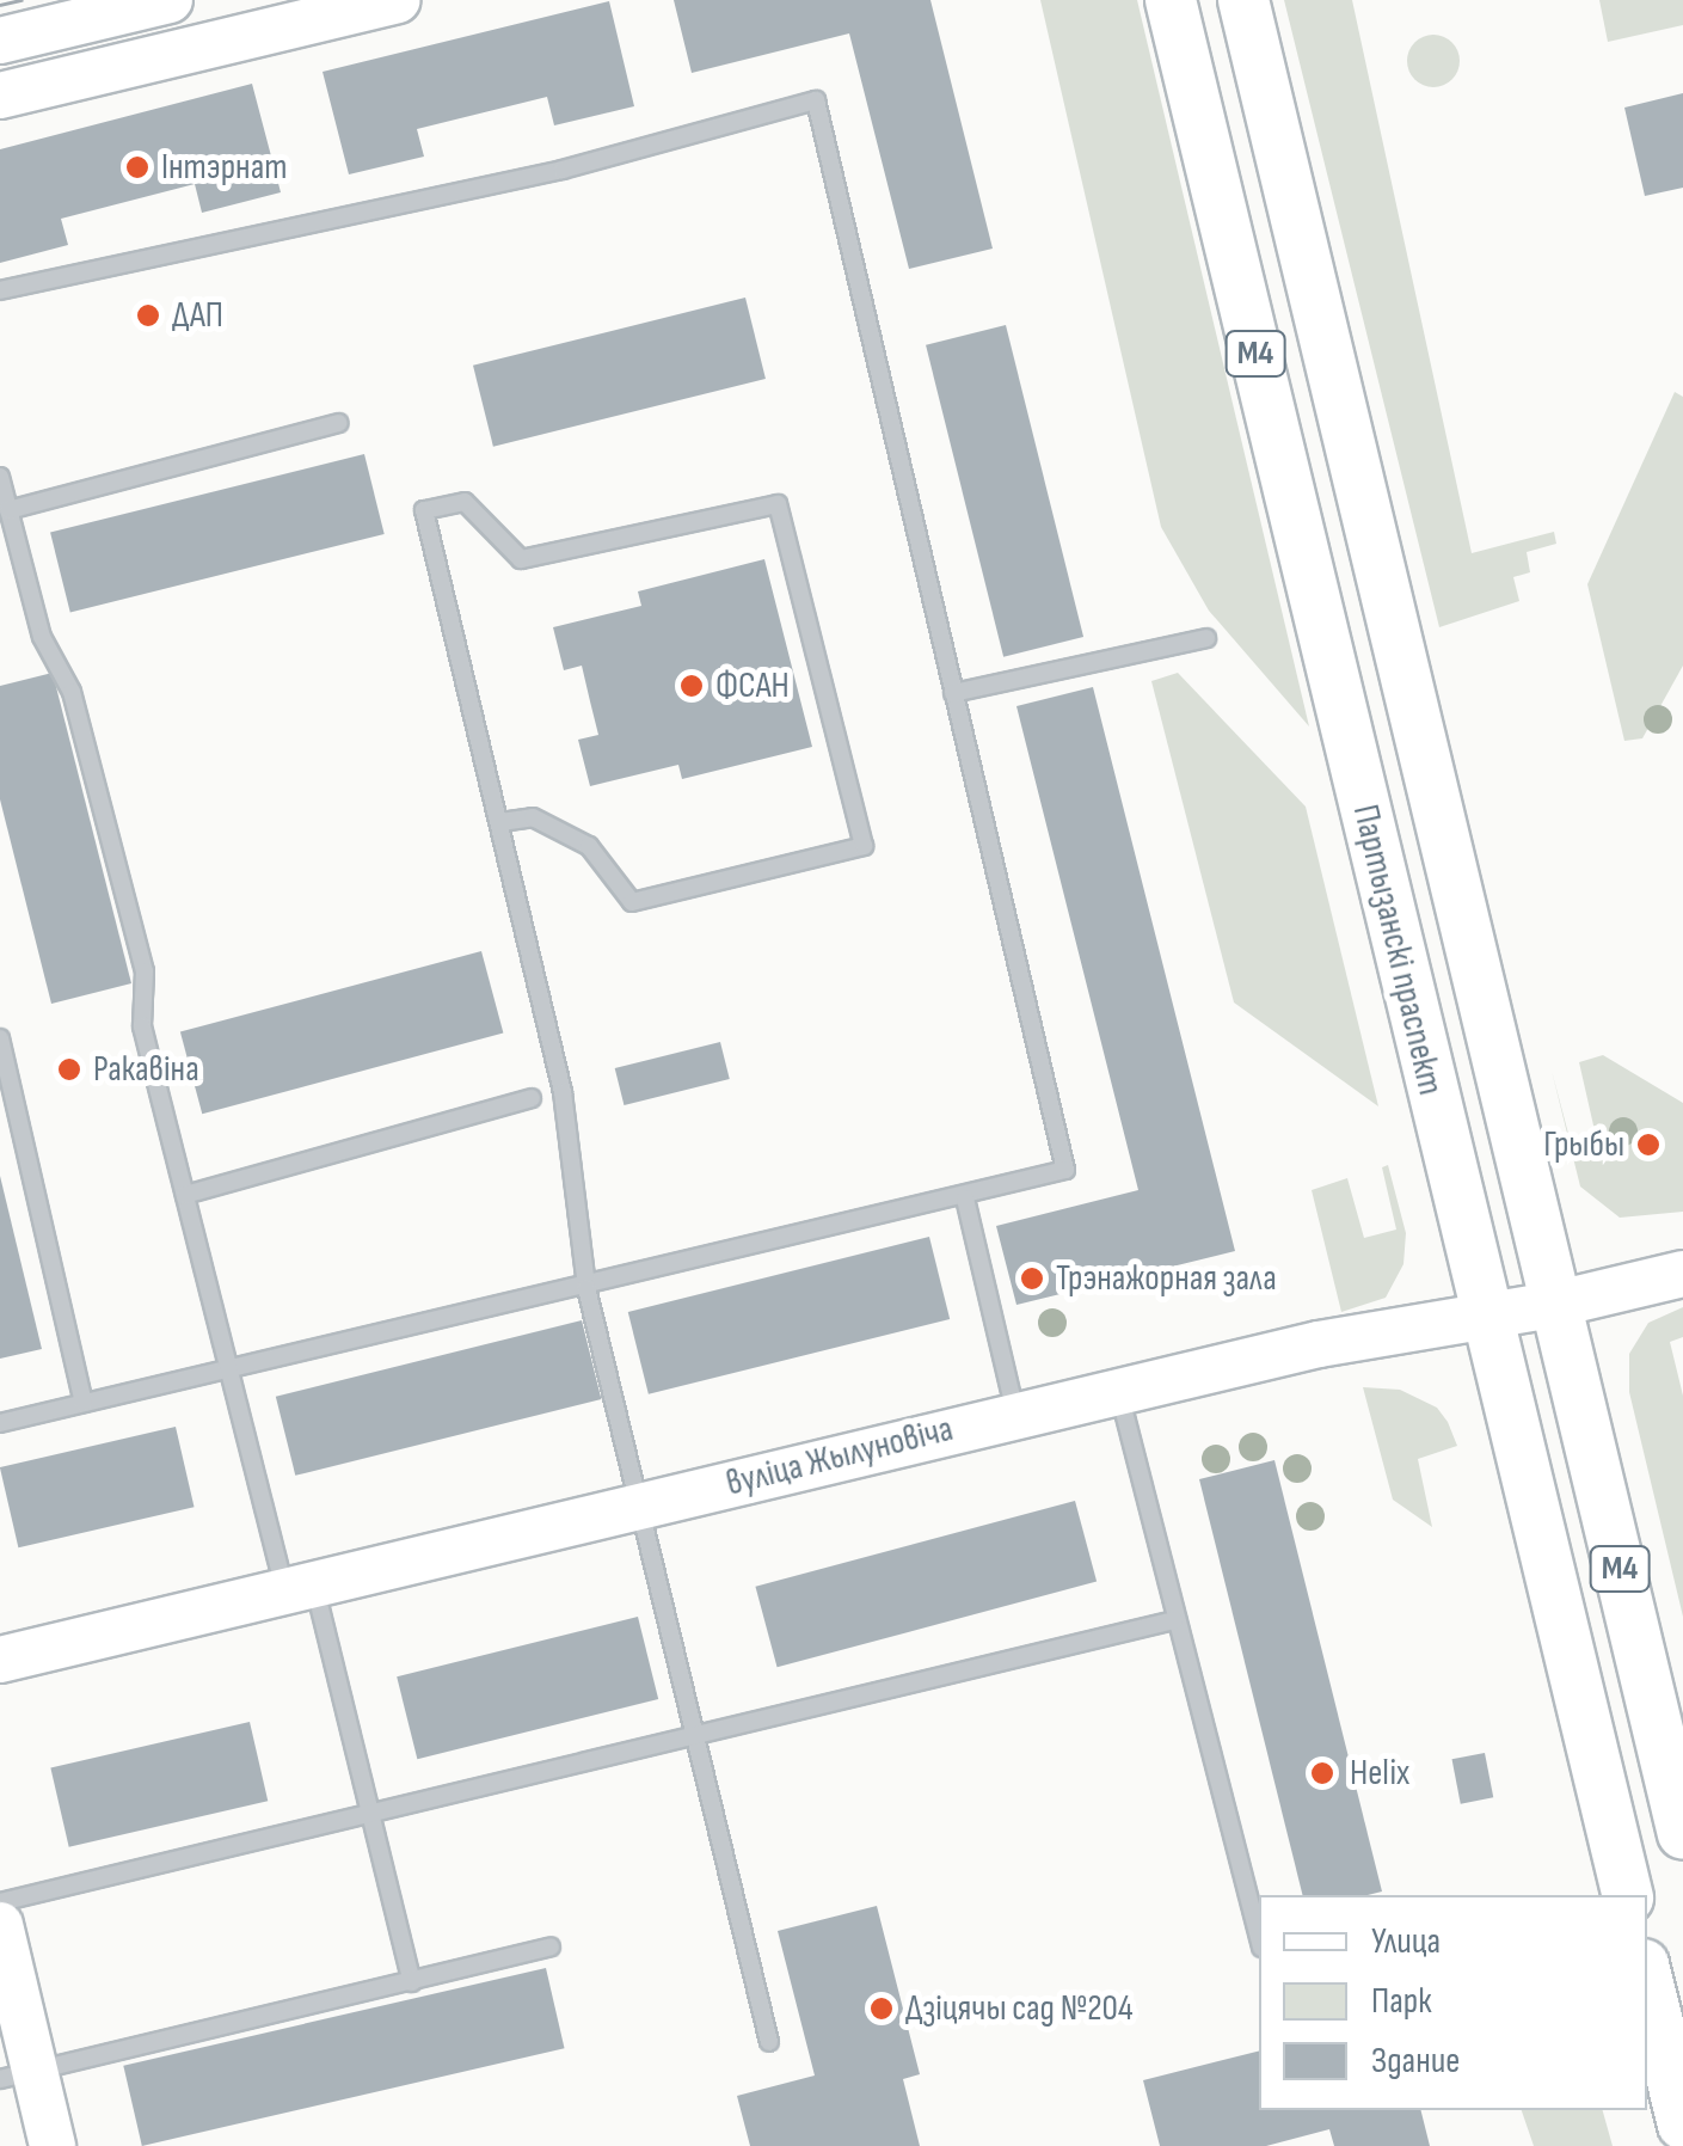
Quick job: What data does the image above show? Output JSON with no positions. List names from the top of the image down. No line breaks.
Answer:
{"streets":{"main road":["М4","Партызанскі праспект","вуліца Жылуновіча"]},"crossings":[["Партызанскі праспект","вуліца Жылуновіча"]],"places":["Інтэрнат","ДАП","ФСАН","Ракавіна","Грыбы","Трэнажорная зала","Helix","Дзіцячы сад №204"],"legend":["Улица","Парк","Здание"]}
